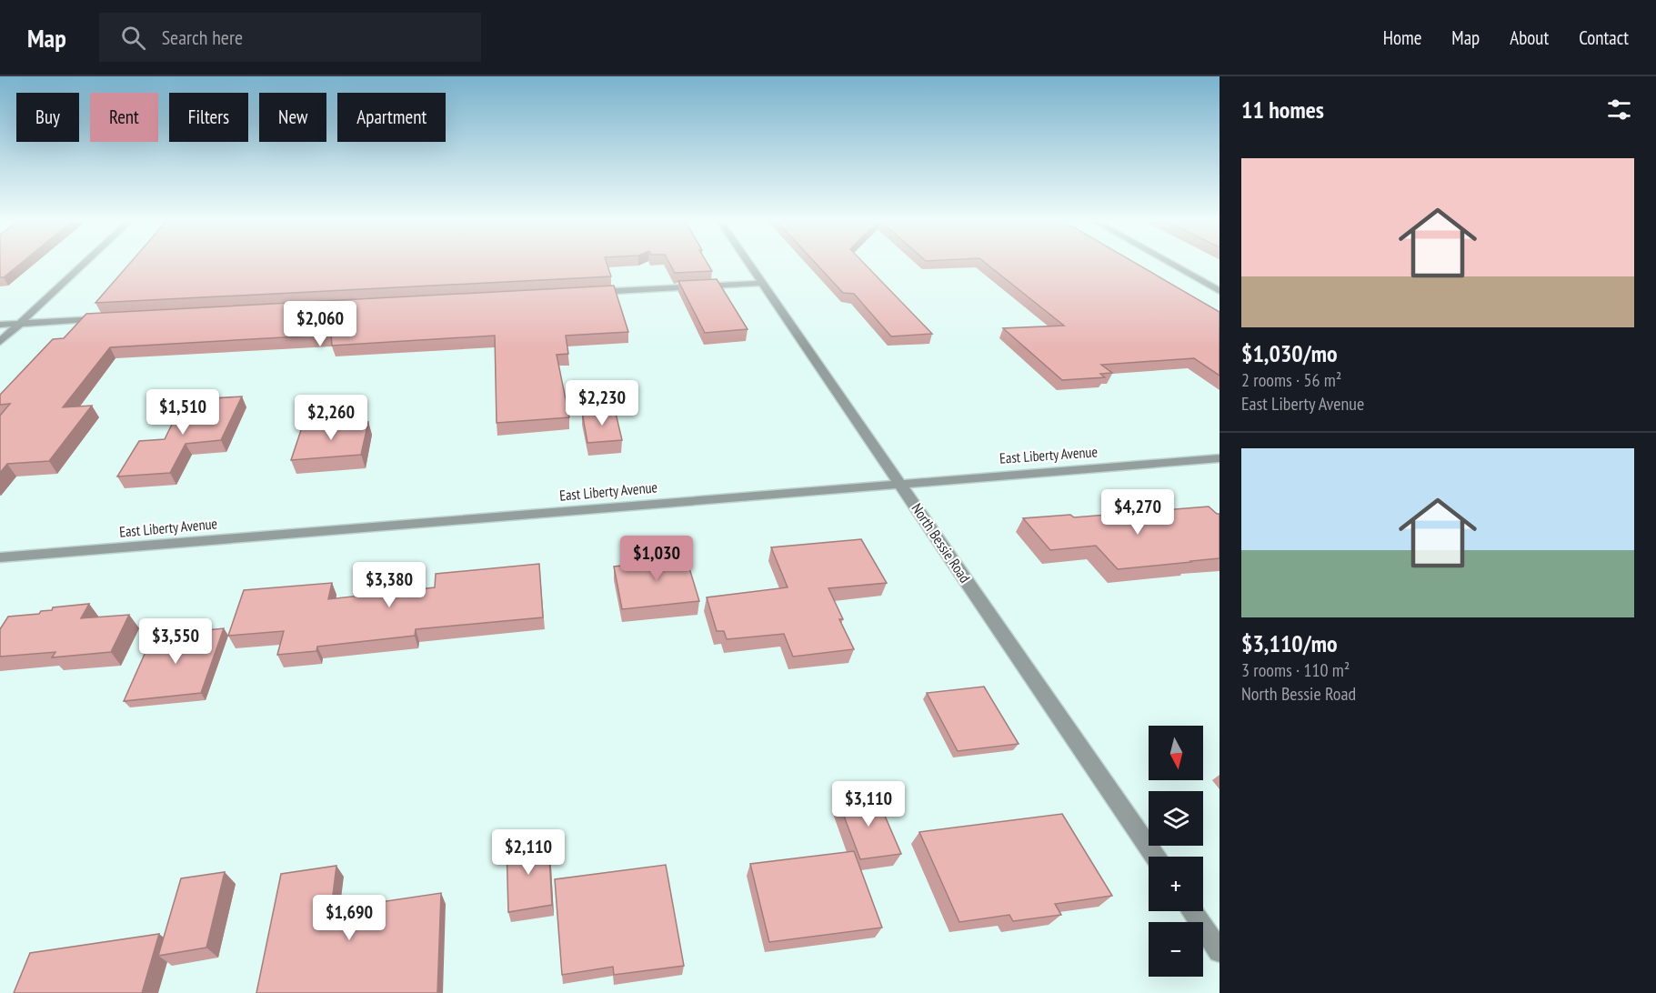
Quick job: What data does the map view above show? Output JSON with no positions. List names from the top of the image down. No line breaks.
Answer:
{"streets":{"street":["East Liberty Avenue","North Bessie Road"]},"crossings":[["East Liberty Avenue","North Bessie Road"]],"north":"bottom","page":{"header":"Map","search":"Search here","nav":["Home","Map","About","Contact"],"heading":"11 homes","chip":["Buy","Rent","Filters","New","Apartment"],"list":[{"name":"$1,030/mo","note":"2 rooms · 56 m² · East Liberty Avenue"},{"name":"$3,110/mo","note":"3 rooms · 110 m² · North Bessie Road"}],"price":["$2,060","$2,230","$1,510","$2,260","$4,270","$1,030","$3,380","$3,550","$3,110","$2,110","$1,690"],"map_buttons":["+","−"]}}
